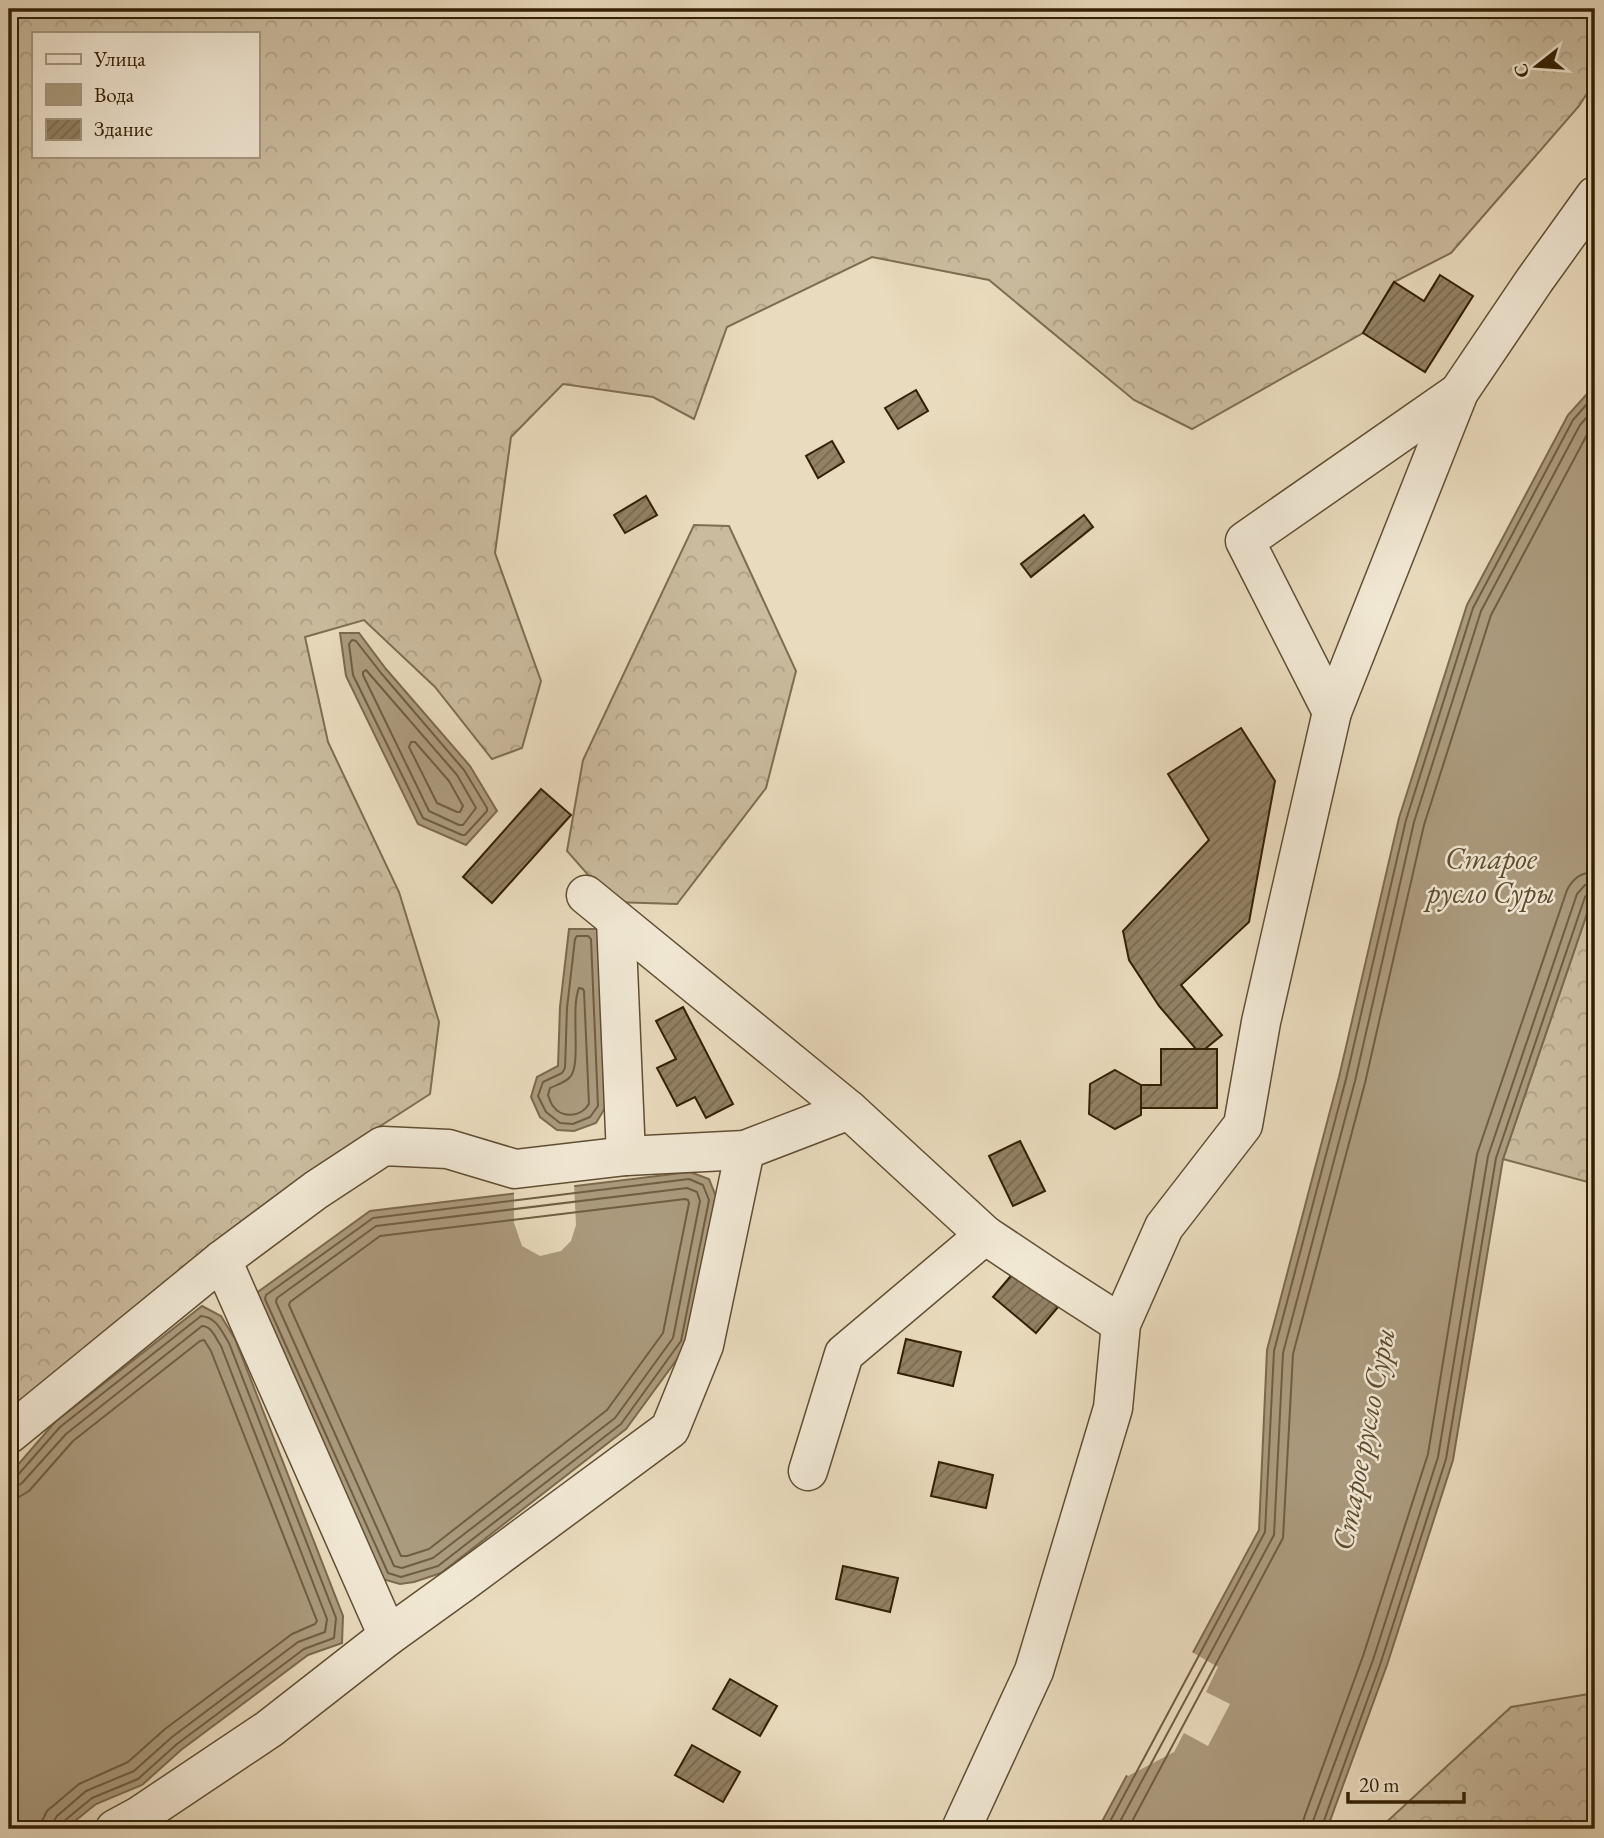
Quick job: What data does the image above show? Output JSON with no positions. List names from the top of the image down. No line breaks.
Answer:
{"water":["Старое русло Суры"],"legend":["Улица","Вода","Здание"],"scale_bar":"20 m","north":"left"}
